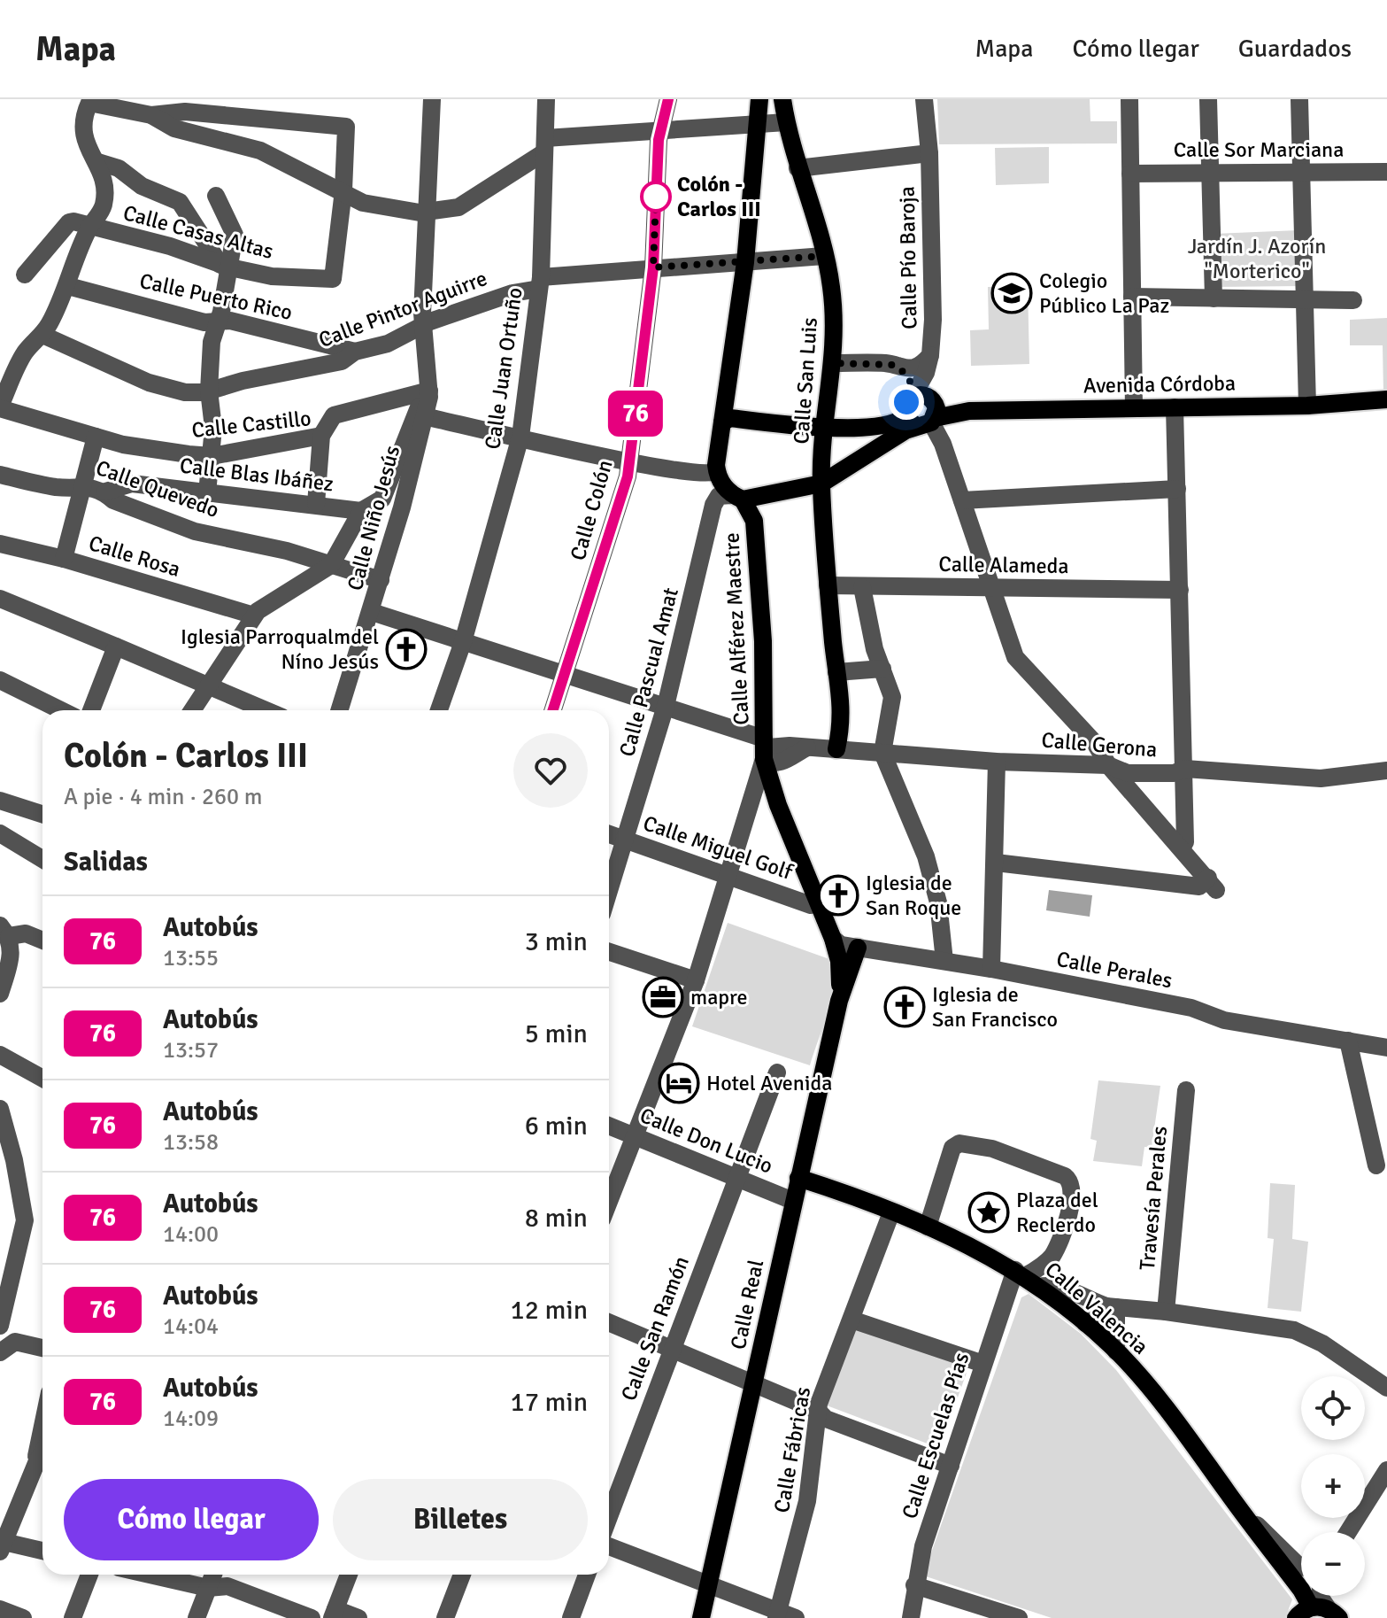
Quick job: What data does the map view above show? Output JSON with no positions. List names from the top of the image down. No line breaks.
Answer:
{"streets":{"main road":["Calle San Luis","Avenida Córdoba","Calle Alférez Maestre","Calle Real","Calle Valencia"],"street":["Calle Sor Marciana","Calle Casas Altas","Calle Pío Baroja","Calle Puerto Rico","Calle Pintor Aguirre","Calle Juan Ortuño","Calle Castillo","Calle Blas Ibáñez","Calle Quevedo","Calle Colón","Calle Niño Jesús","Calle Rosa","Calle Alameda","Calle Pascual Amat","Calle Gerona","Calle Miguel Golf","Calle Perales","Calle Don Lucio","Travesía Perales","Calle San Ramón","Calle Escuelas Pías","Calle Fábricas"]},"crossings":[["Calle Puerto Rico","Calle Pintor Aguirre"],["Calle Pintor Aguirre","Calle Juan Ortuño"],["Calle Pintor Aguirre","Calle San Luis"],["Calle Pintor Aguirre","Calle Colón"],["Calle Pintor Aguirre","Calle Niño Jesús"],["Calle San Luis","Calle Alameda"],["Calle San Luis","Calle Gerona"],["Calle Castillo","Calle Blas Ibáñez"],["Calle Blas Ibáñez","Calle Quevedo"],["Calle Quevedo","Calle Niño Jesús"],["Calle Alférez Maestre","Calle Gerona"],["Calle Alférez Maestre","Calle Miguel Golf"],["Calle Alférez Maestre","Calle Perales"],["Calle Alférez Maestre","Calle Real"],["Calle Pascual Amat","Calle Miguel Golf"],["Calle Don Lucio","Calle Real"],["Calle Don Lucio","Calle San Ramón"],["Calle Real","Calle Valencia"],["Calle Valencia","Calle Escuelas Pías"],["Calle Valencia","Calle Fábricas"]],"parks":["Jardín J. Azorín \"Morterico\""],"places":{"other":["Colón - Carlos III"],"school or university":["Colegio Público La Paz"],"church":["Iglesia Parroqualmdel Níno Jesús","Iglesia de San Roque","Iglesia de San Francisco"],"office":["mapre"],"hotel":["Hotel Avenida"],"place":["Plaza del Reclerdo"]},"lines":["bus line 76"],"page":{"header":"Mapa","nav":["Mapa","Cómo llegar","Guardados"],"on_map":"76","heading":[["Colón - Carlos III","A pie · 4 min · 260 m"],"Salidas"],"list":[{"mark":"76","name":"Autobús","note":"13:55","value":"3 min"},{"mark":"76","name":"Autobús","note":"13:57","value":"5 min"},{"mark":"76","name":"Autobús","note":"13:58","value":"6 min"},{"mark":"76","name":"Autobús","note":"14:00","value":"8 min"},{"mark":"76","name":"Autobús","note":"14:04","value":"12 min"},{"mark":"76","name":"Autobús","note":"14:09","value":"17 min"}],"map_buttons":["+","−"],"buttons":["Cómo llegar","Billetes"]}}
